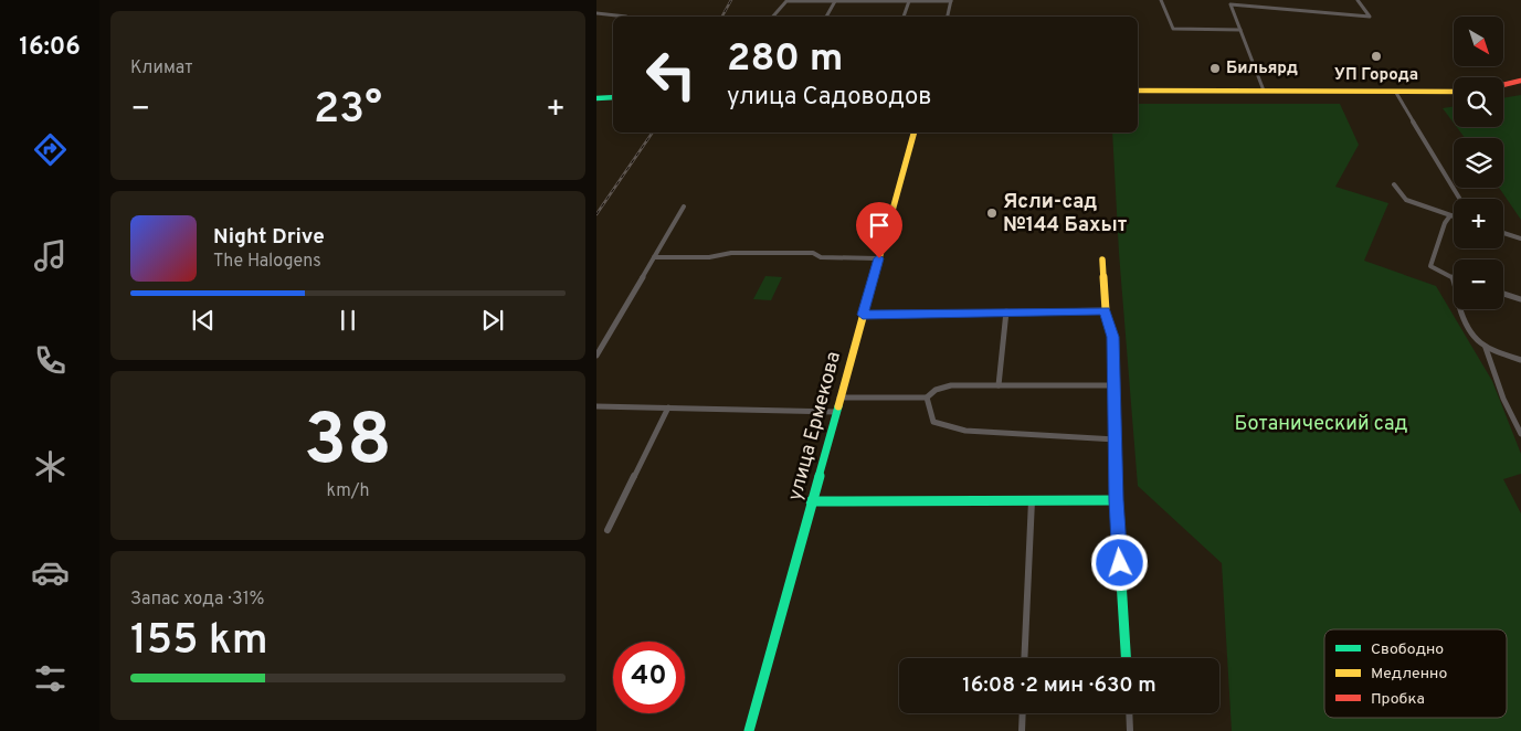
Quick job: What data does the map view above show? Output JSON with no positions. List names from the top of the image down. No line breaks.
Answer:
{"streets":{"main road":["улица Ермекова"]},"parks":["Ботанический сад"],"places":["УП Города","Бильярд","Ясли-сад №144 Бахыт"],"legend":["Свободно","Медленно","Пробка"],"north":"bottom right","page":{"tabs":"16:06","tile":["Климат",["38","km/h"],["Запас хода · 31%","155 km"]],"map_buttons":["+","−"],"turn":["280 m","улица Садоводов"],"heat":["−","23°","+"],"song":["Night Drive","The Halogens"],"limit":"40","trip":"16:08 · 2 мин · 630 m"}}
